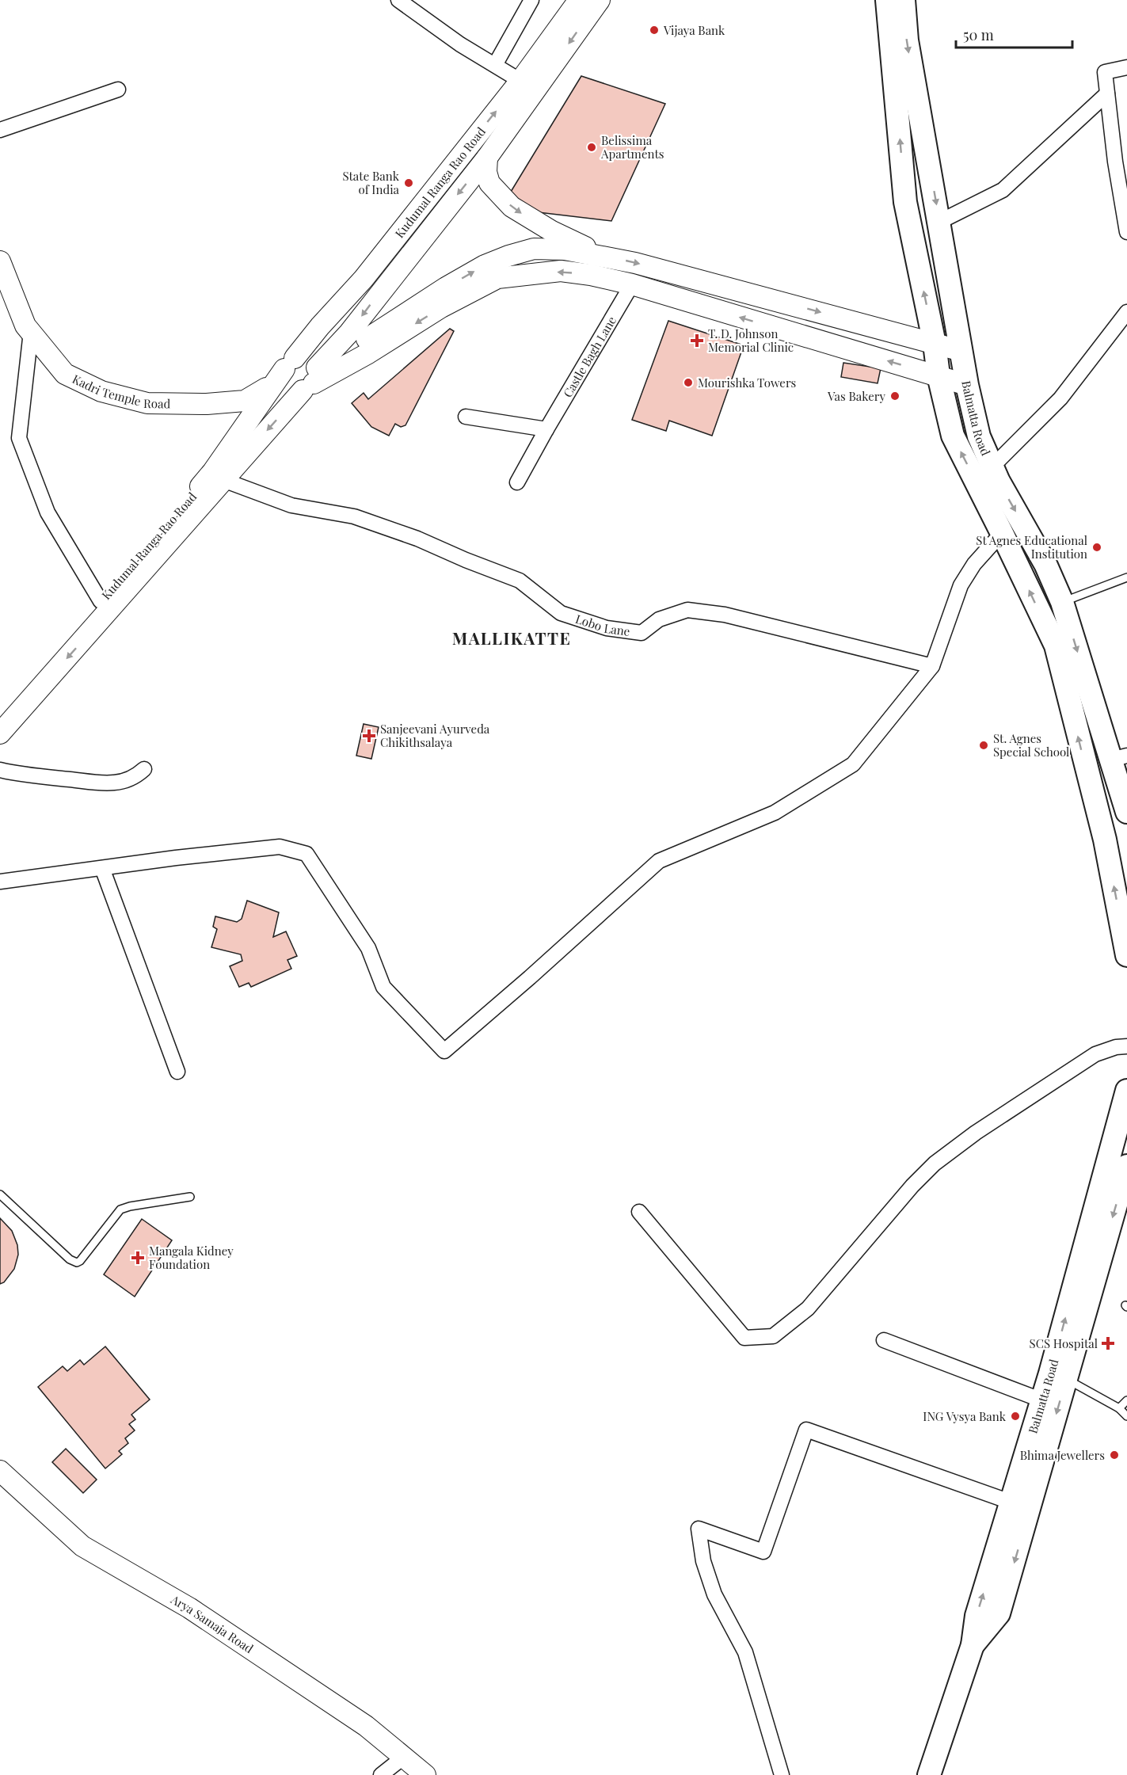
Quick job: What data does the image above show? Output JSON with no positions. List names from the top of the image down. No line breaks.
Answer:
{"streets":{"main road":["Balmatta Road"],"street":["Kudumal Ranga Rao Road","Castle Bagh Lane","Kadri Temple Road","Lobo Lane","Arya Samaja Road"]},"crossings":[["Kudumal Ranga Rao Road","Kadri Temple Road"]],"districts":["MALLIKATTE"],"places":{"other":["Vijaya Bank","Belissima Apartments","State Bank of India","Mourishka Towers","Vas Bakery","St Agnes Educational Institution","St. Agnes Special School","ING Vysya Bank","Bhima Jewellers"],"health":["T. D. Johnson Memorial Clinic","Sanjeevani Ayurveda Chikithsalaya","Mangala Kidney Foundation","SCS Hospital"]},"scale_bar":"50 m"}
